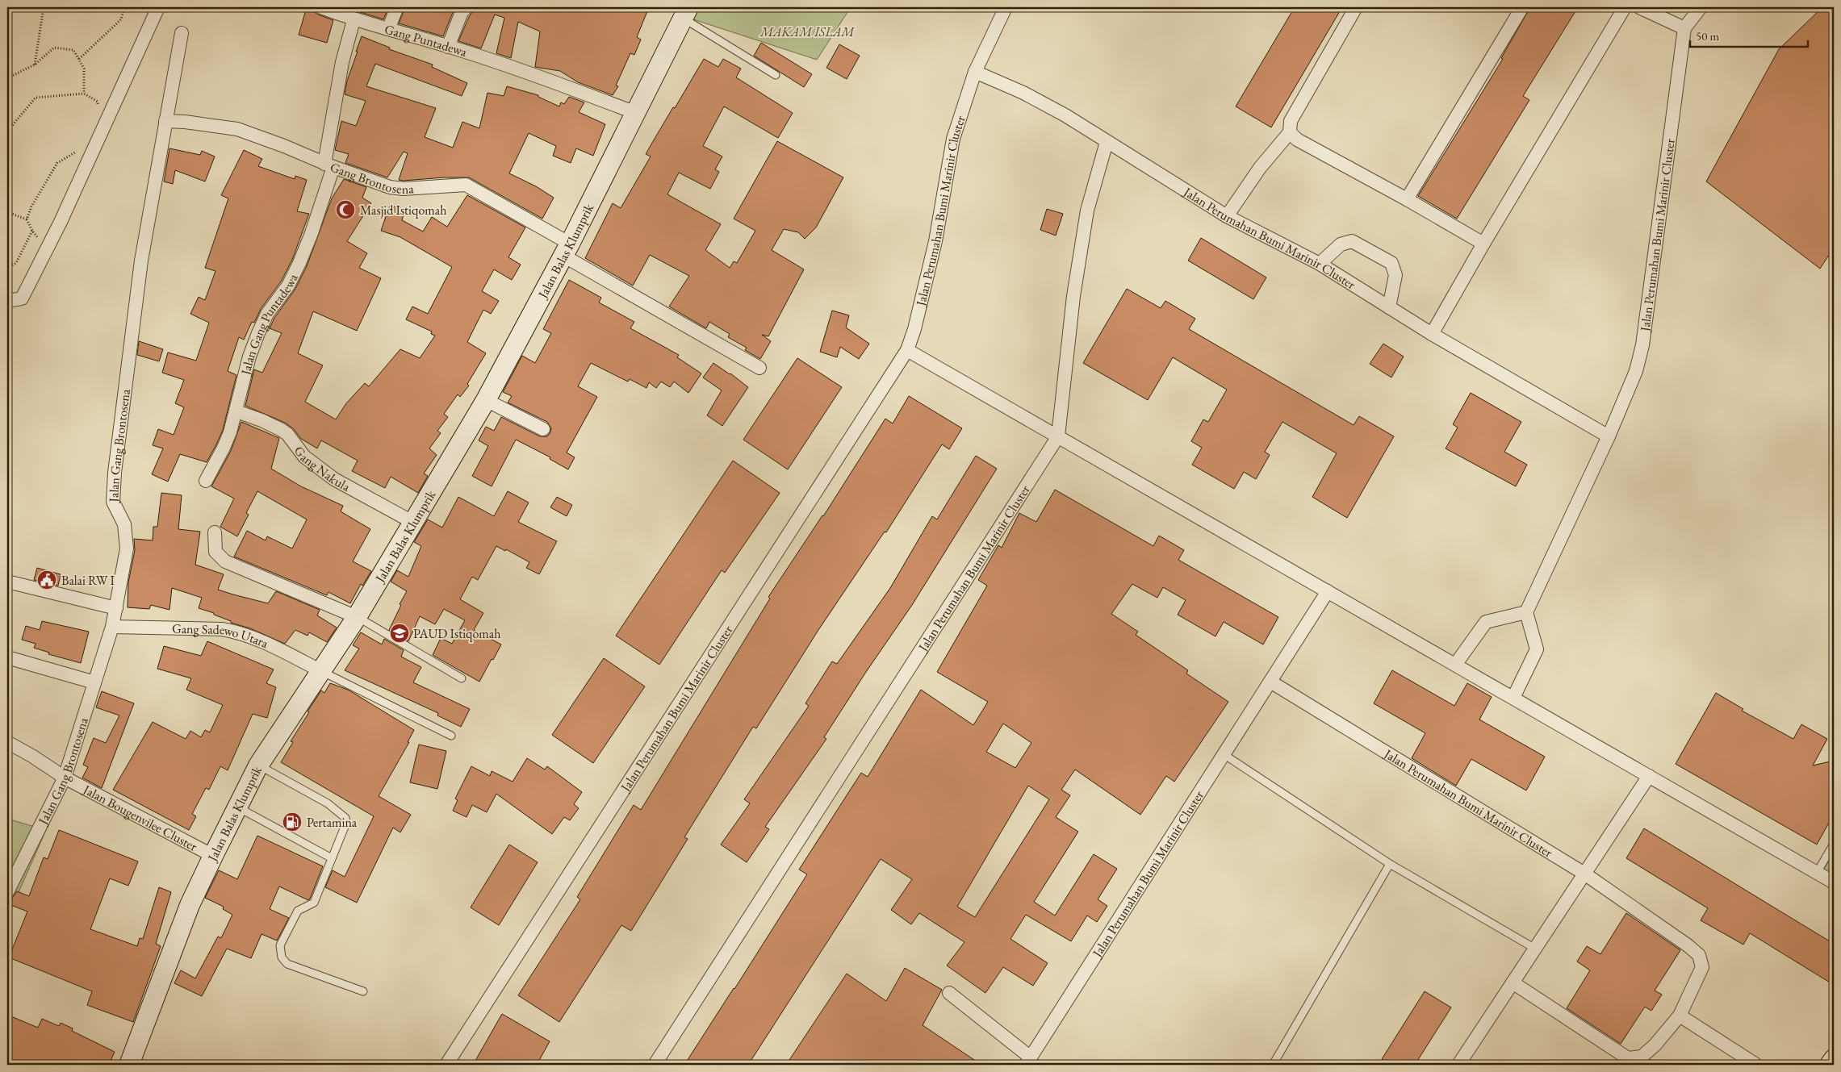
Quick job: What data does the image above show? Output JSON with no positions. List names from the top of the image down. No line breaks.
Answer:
{"streets":{"street":["Gang Puntadewa","Gang Brontosena","Jalan Perumahan Bumi Marinir Cluster","Jalan Balas Klumprik","Jalan Gang Puntadewa","Jalan Gang Brontosena","Gang Nakula","Gang Sadewo Utara","Jalan Bougenvilee Cluster"]},"crossings":[["Gang Puntadewa","Jalan Balas Klumprik"],["Gang Brontosena","Jalan Balas Klumprik"],["Gang Brontosena","Jalan Gang Puntadewa"],["Gang Brontosena","Jalan Gang Brontosena"],["Jalan Balas Klumprik","Gang Nakula"],["Jalan Balas Klumprik","Gang Sadewo Utara"],["Jalan Balas Klumprik","Jalan Bougenvilee Cluster"],["Jalan Gang Puntadewa","Gang Nakula"],["Jalan Gang Brontosena","Gang Sadewo Utara"],["Jalan Gang Brontosena","Jalan Bougenvilee Cluster"]],"parks":["MAKAM ISLAM"],"places":{"mosque":["Masjid Istiqomah"],"public building":["Balai RW I"],"school or university":["PAUD Istiqomah"],"fuel station":["Pertamina"]},"scale_bar":"50 m"}
